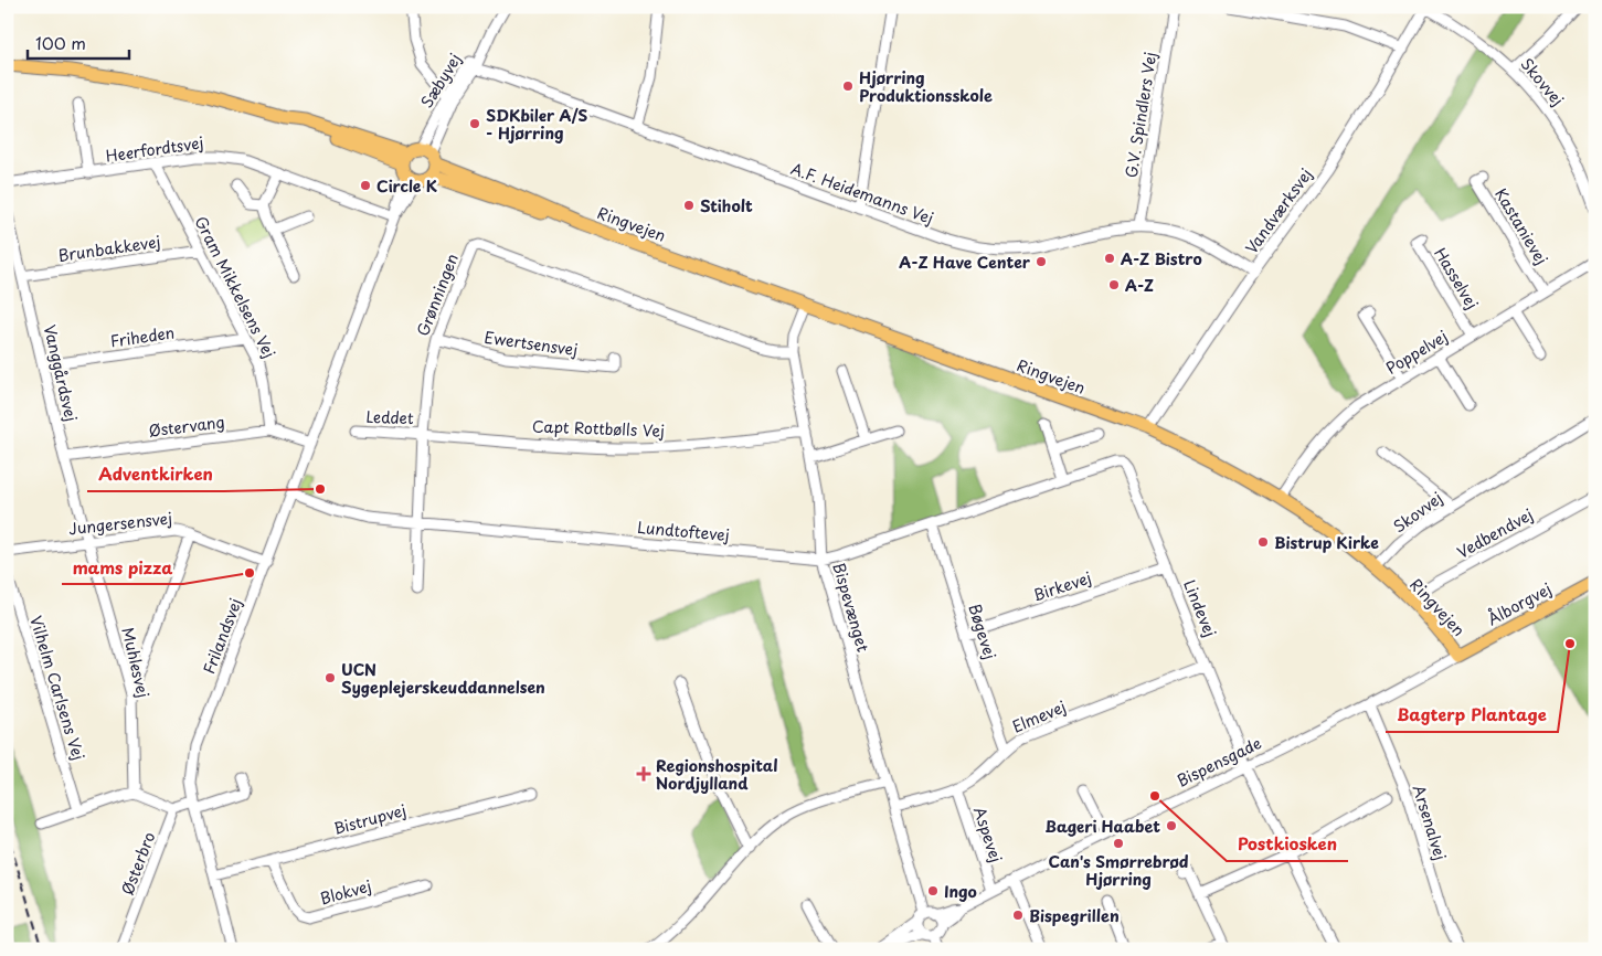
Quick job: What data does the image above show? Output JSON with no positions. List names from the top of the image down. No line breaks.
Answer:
{"streets":{"main road":["Ringvejen","Ålborgvej"],"street":["Sæbyvej","Skovvej","G.V. Spindlers Vej","Heerfordtsvej","A.F. Heidemanns Vej","Vandværksvej","Kastanievej","Brunbakkevej","Hasselvej","Gram Mikkelsens Vej","Grønningen","Friheden","Ewertsensvej","Poppelvej","Vanggårdsvej","Leddet","Østervang","Capt Rottbølls Vej","Jungersensvej","Lundtoftevej","Vedbendvej","Birkevej","Bispevænget","Lindevej","Bøgevej","Frilandsvej","Muhlesvej","Vilhelm Carlsens Vej","Elmevej","Bispensgade","Bistrupvej","Arsenalvej","Aspevej","Østerbro","Blokvej"]},"crossings":[["Sæbyvej","A.F. Heidemanns Vej"],["Sæbyvej","Ringvejen"],["Skovvej","Vandværksvej"],["Skovvej","Ringvejen"],["G.V. Spindlers Vej","A.F. Heidemanns Vej"],["Heerfordtsvej","Gram Mikkelsens Vej"],["Heerfordtsvej","Frilandsvej"],["A.F. Heidemanns Vej","Vandværksvej"],["Vandværksvej","Ringvejen"],["Ringvejen","Poppelvej"],["Ringvejen","Vedbendvej"],["Ringvejen","Ålborgvej"],["Ringvejen","Bispevænget"],["Ringvejen","Bispensgade"],["Kastanievej","Poppelvej"],["Brunbakkevej","Gram Mikkelsens Vej"],["Brunbakkevej","Vanggårdsvej"],["Hasselvej","Poppelvej"],["Gram Mikkelsens Vej","Friheden"],["Gram Mikkelsens Vej","Østervang"],["Grønningen","Ewertsensvej"],["Grønningen","Leddet"],["Grønningen","Capt Rottbølls Vej"],["Grønningen","Lundtoftevej"],["Grønningen","Bispevænget"],["Friheden","Vanggårdsvej"],["Vanggårdsvej","Østervang"],["Vanggårdsvej","Jungersensvej"],["Vanggårdsvej","Muhlesvej"],["Leddet","Capt Rottbølls Vej"],["Østervang","Frilandsvej"],["Capt Rottbølls Vej","Bispevænget"],["Jungersensvej","Frilandsvej"],["Jungersensvej","Muhlesvej"],["Lundtoftevej","Bispevænget"],["Lundtoftevej","Lindevej"],["Lundtoftevej","Bøgevej"],["Lundtoftevej","Frilandsvej"],["Birkevej","Lindevej"],["Birkevej","Bøgevej"],["Ålborgvej","Bispensgade"],["Bispevænget","Elmevej"],["Bispevænget","Bispensgade"],["Lindevej","Elmevej"],["Lindevej","Bispensgade"],["Bøgevej","Elmevej"],["Frilandsvej","Bistrupvej"],["Elmevej","Aspevej"],["Bispensgade","Arsenalvej"],["Bispensgade","Aspevej"],["Bistrupvej","Blokvej"]],"places":{"other":["Hjørring Produktionsskole","SDKbiler A/S - Hjørring","Circle K","Stiholt","A-Z Bistro","A-Z Have Center","A-Z","Adventkirken","Bistrup Kirke","mams pizza","Bagterp Plantage","UCN Sygeplejerskeuddannelsen","Postkiosken","Bageri Haabet","Can's Smørrebrød Hjørring","Ingo","Bispegrillen"],"health":["Regionshospital Nordjylland"]},"scale_bar":"100 m"}
